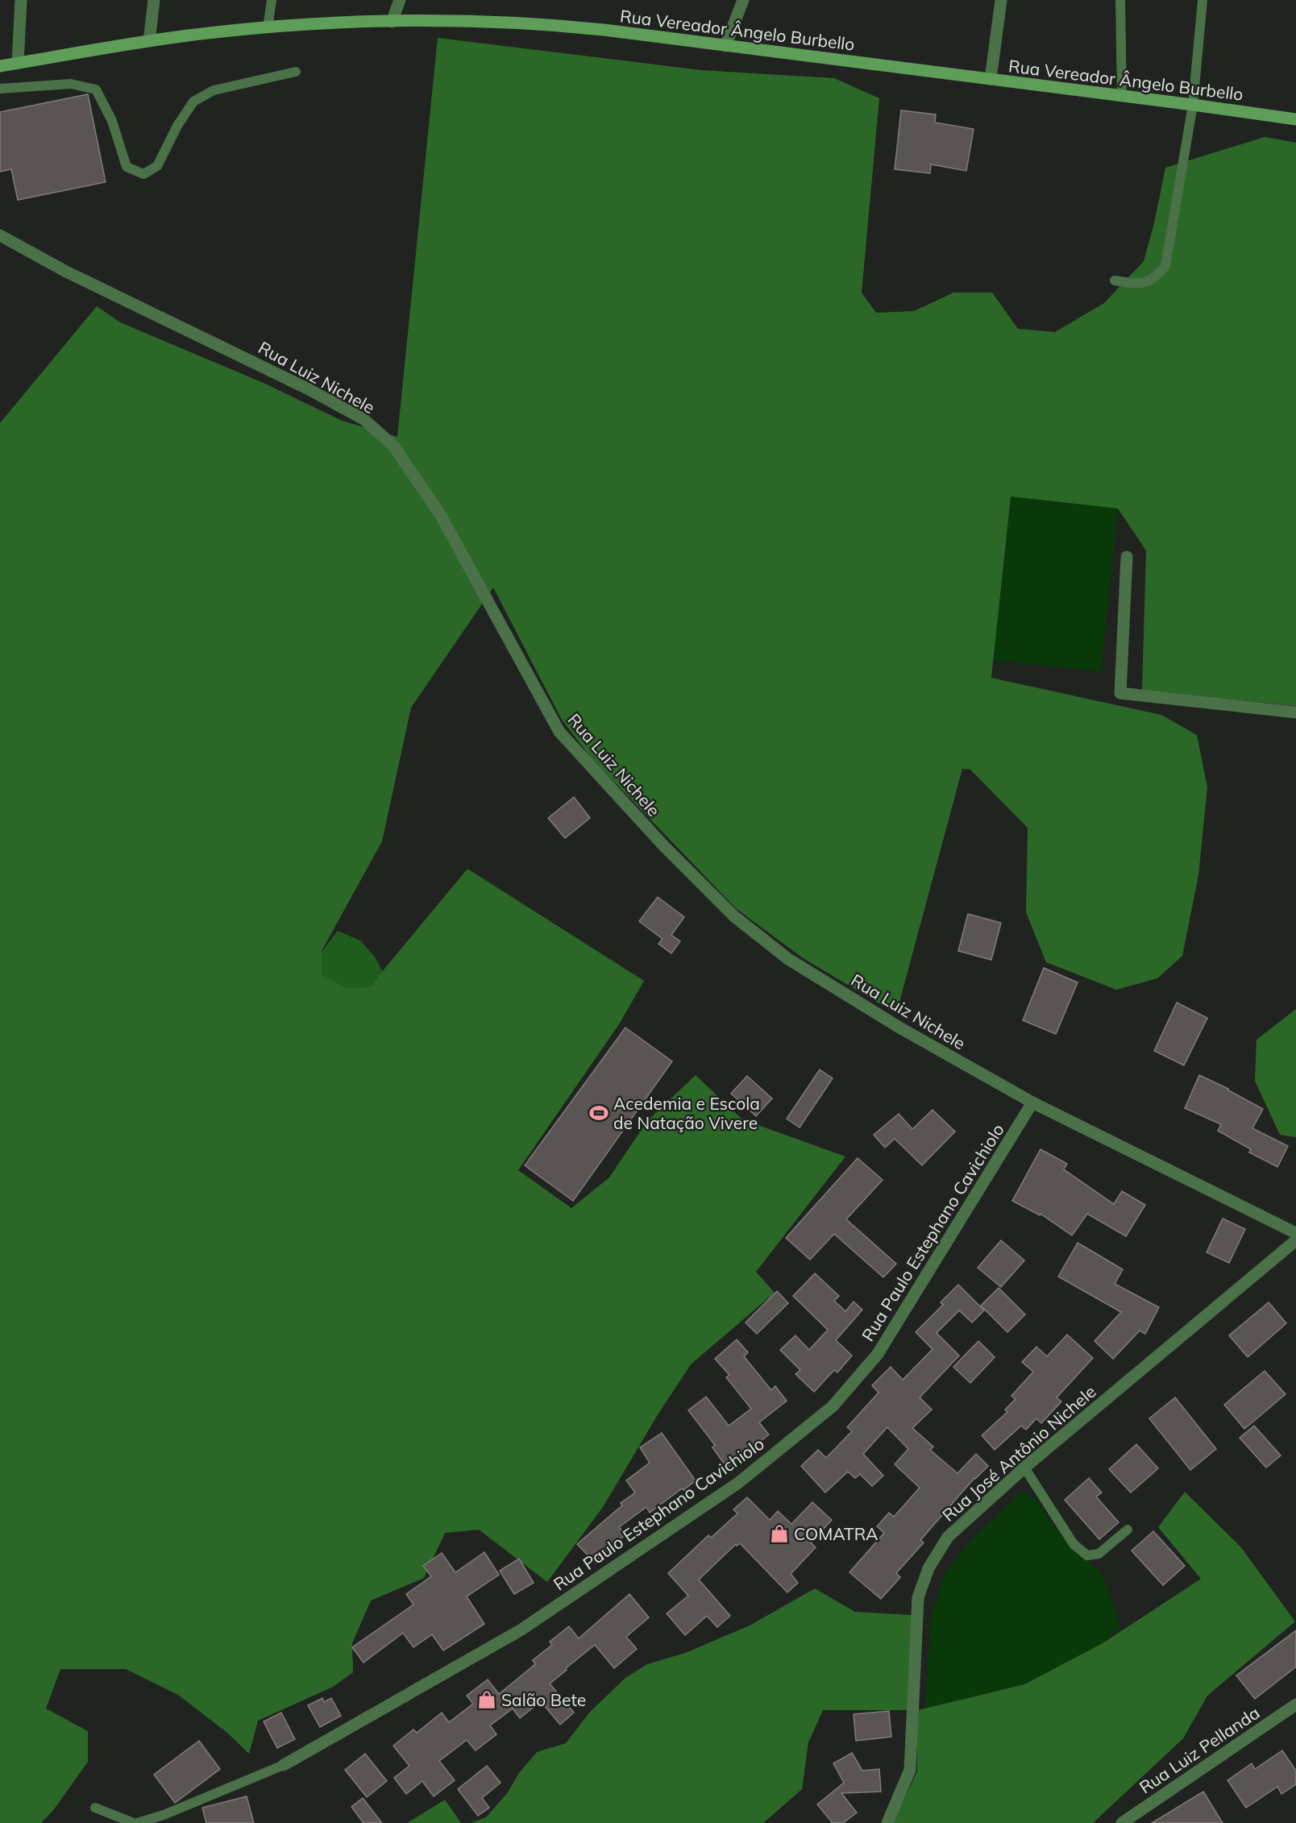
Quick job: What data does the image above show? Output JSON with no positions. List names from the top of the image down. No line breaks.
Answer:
{"streets":{"main road":["Rua Vereador Ângelo Burbello"],"street":["Rua Luiz Nichele","Rua Paulo Estephano Cavichiolo","Rua José Antônio Nichele","Rua Luiz Pellanda"]},"crossings":[["Rua Luiz Nichele","Rua Paulo Estephano Cavichiolo"]],"places":{"sports":["Acedemia e Escola de Natação Vivere"],"shop":["COMATRA","Salão Bete"]}}
